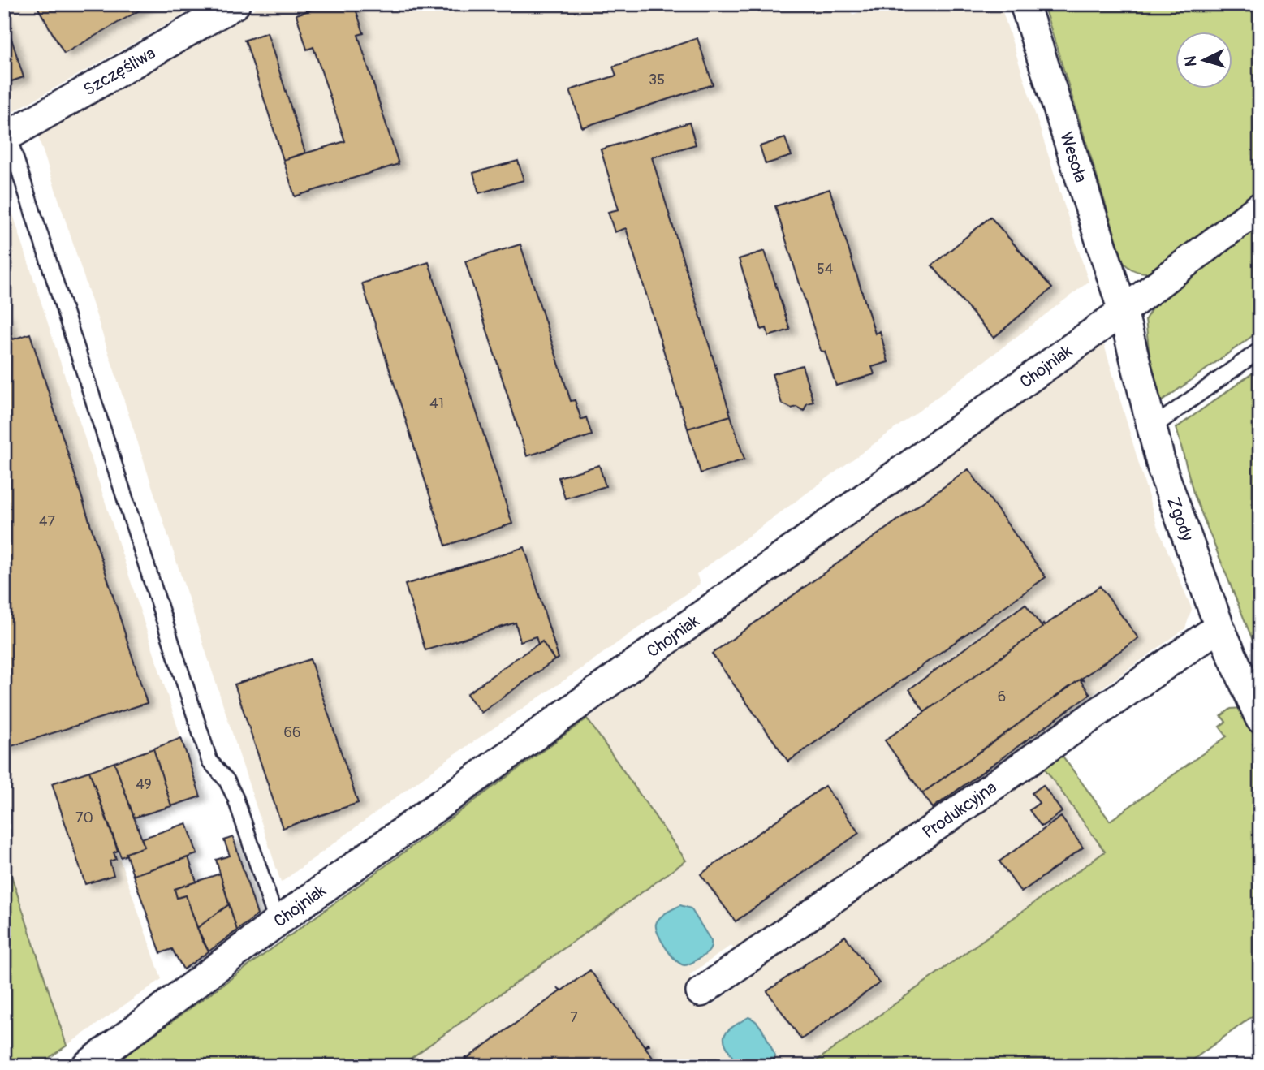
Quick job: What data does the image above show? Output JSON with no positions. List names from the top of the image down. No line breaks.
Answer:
{"streets":{"street":["Szczęśliwa","Wesoła","Chojniak","Zgody","Produkcyjna"]},"crossings":[["Wesoła","Chojniak"],["Wesoła","Zgody"],["Chojniak","Zgody"],["Zgody","Produkcyjna"]],"house_numbers":["35","54","41","47","6","66","49","70","7"],"north":"left"}
